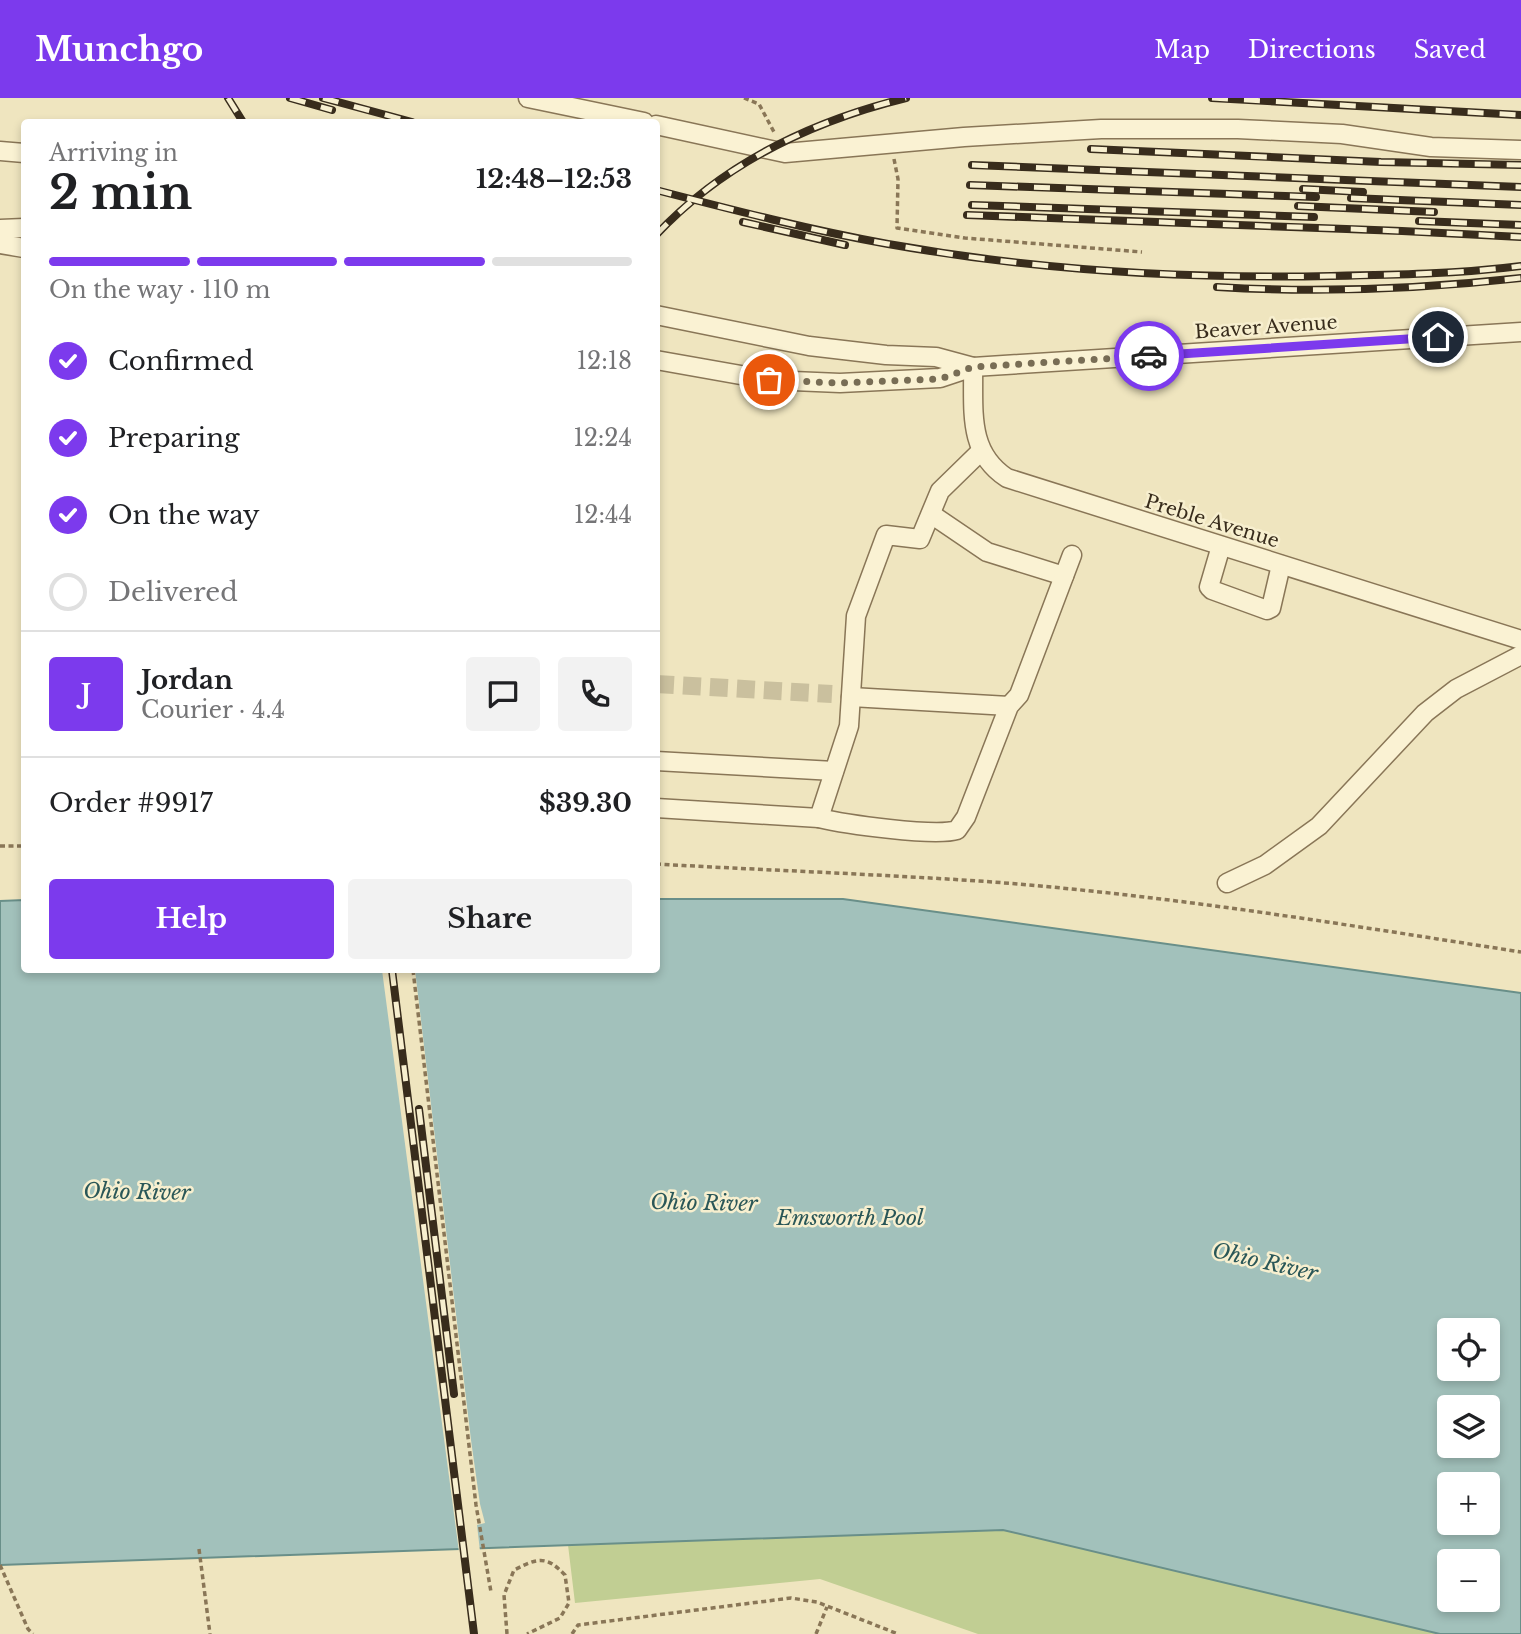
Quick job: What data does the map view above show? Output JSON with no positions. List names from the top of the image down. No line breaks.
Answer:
{"streets":{"street":["Beaver Avenue","Preble Avenue"]},"water":["Ohio River","Emsworth Pool"],"page":{"header":"Munchgo","nav":["Map","Directions","Saved"],"heading":["2 min","Arriving in","12:48–12:53"],"panel":["Jordan","Courier · 4.4","Order #9917","$39.30"],"bar":"On the way · 110 m","list":[["Confirmed","12:18"],["Preparing","12:24"],["On the way","12:44"],"Delivered"],"round":"J","buttons":["Help","Share"],"map_buttons":["+","−"]}}
